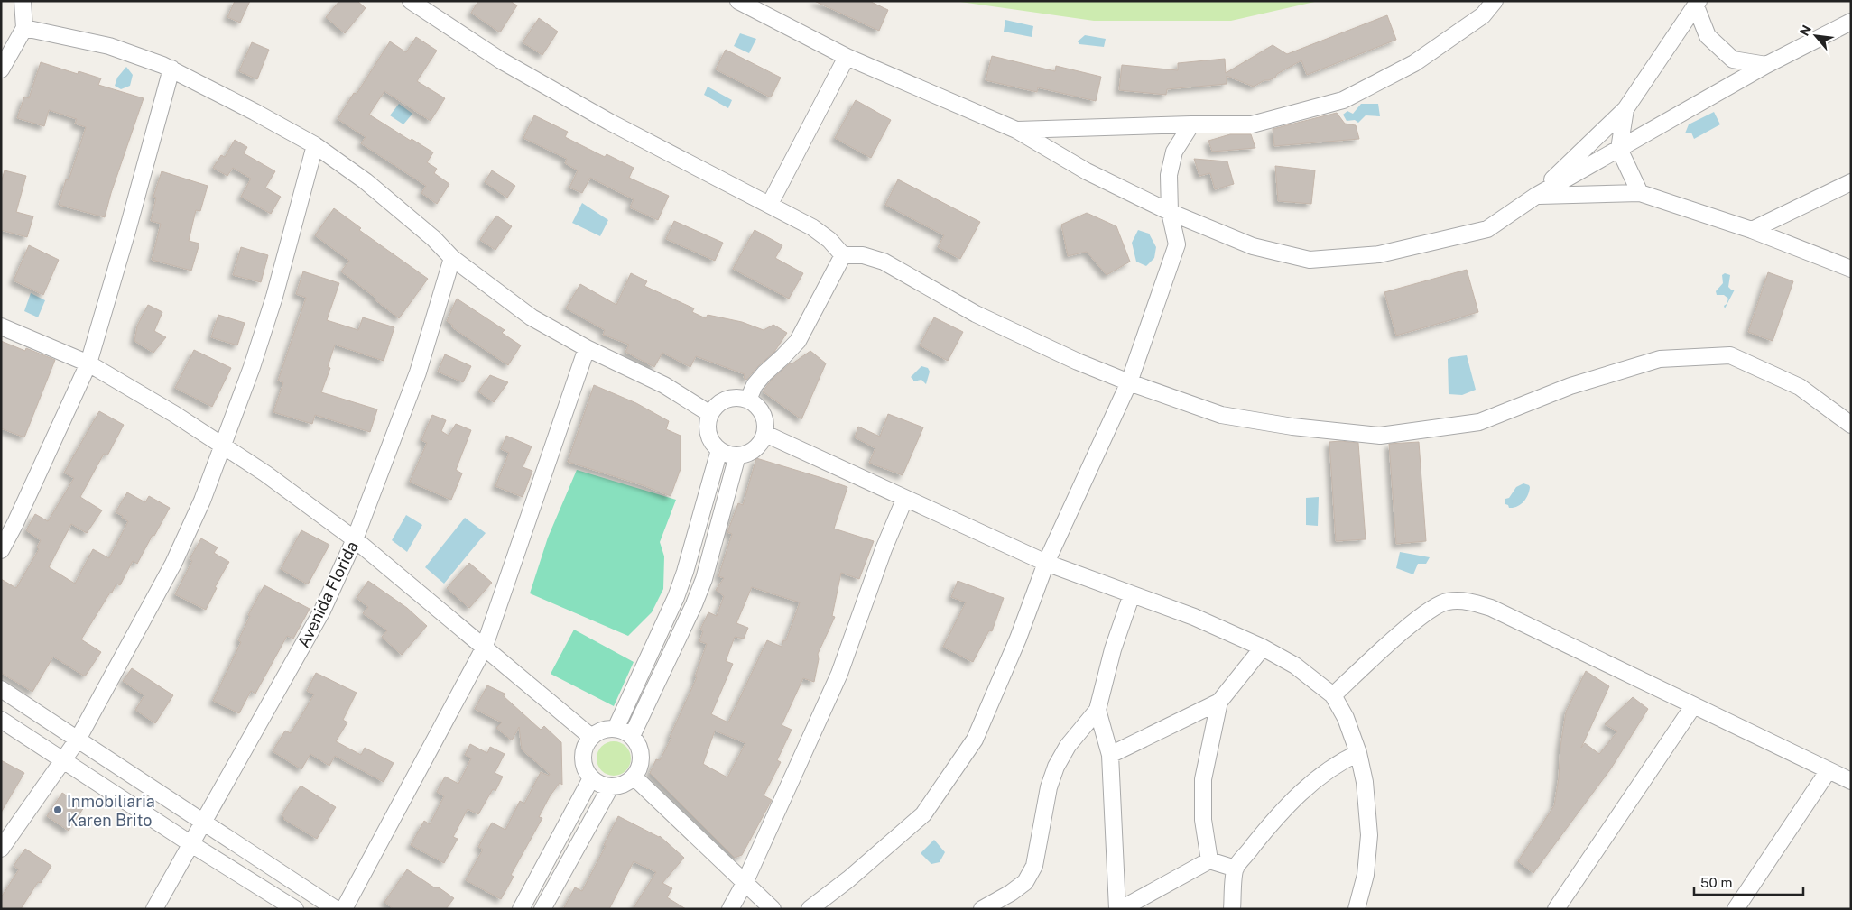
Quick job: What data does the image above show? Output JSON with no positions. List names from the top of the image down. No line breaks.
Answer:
{"streets":{"street":["Avenida Florida"]},"places":["Inmobiliaria Karen Brito"],"scale_bar":"50 m","north":"top left"}
